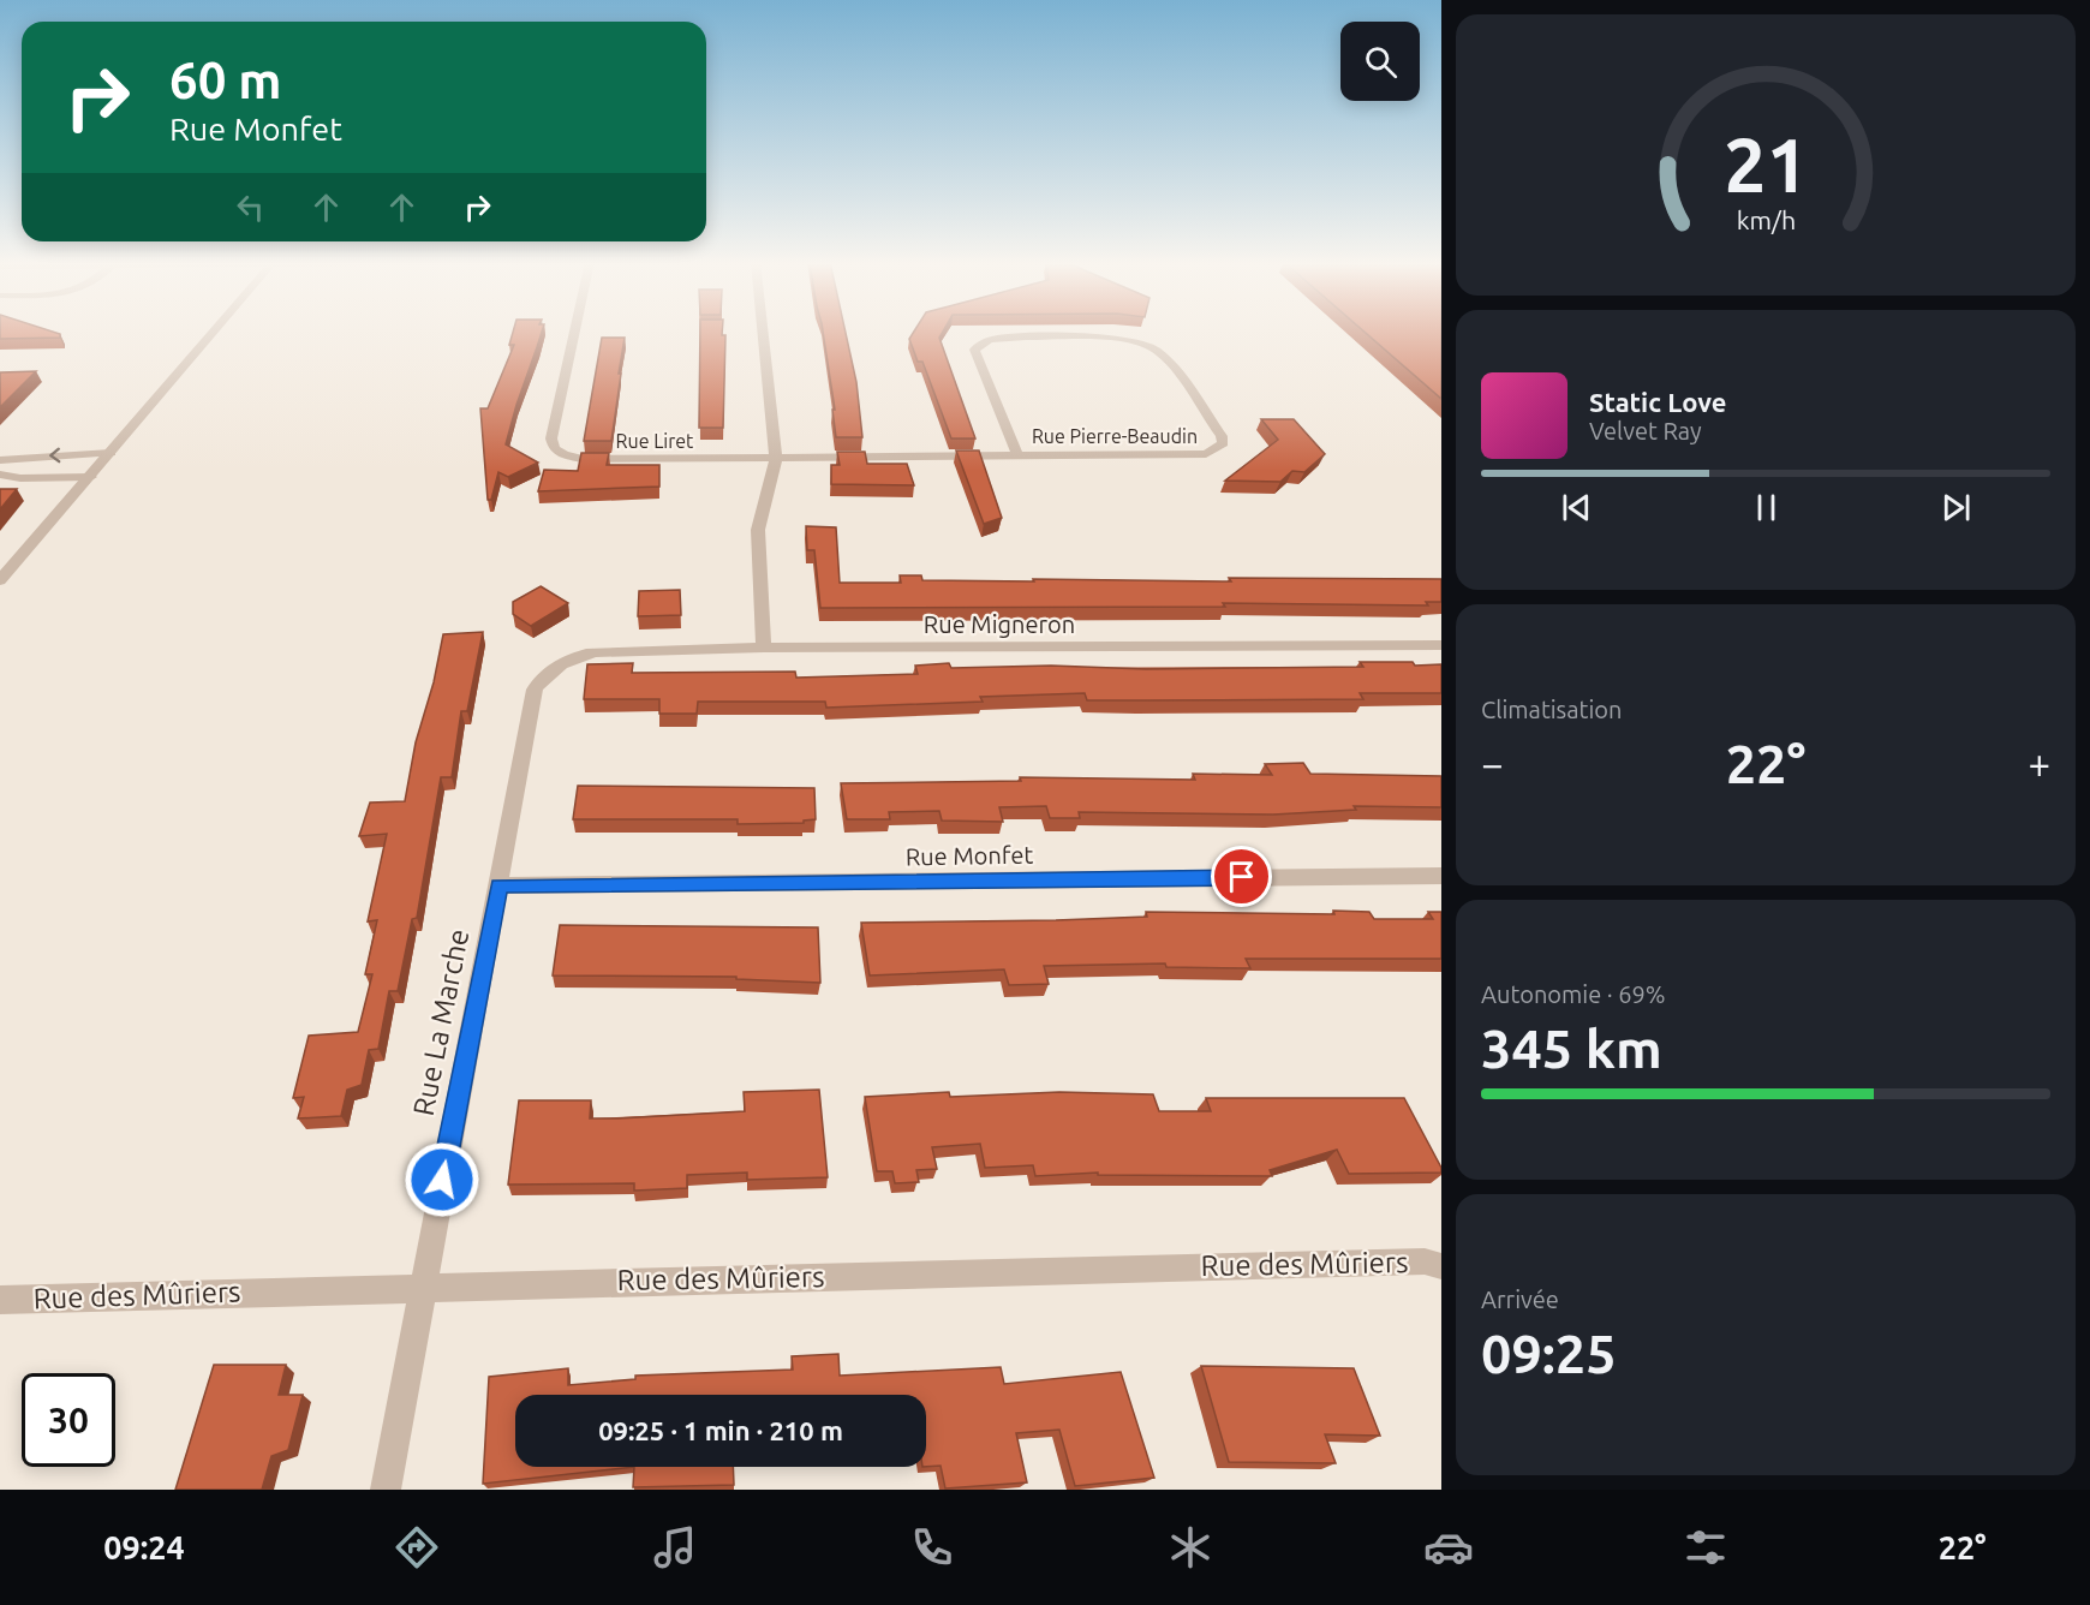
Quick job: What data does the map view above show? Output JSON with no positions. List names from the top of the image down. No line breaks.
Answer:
{"streets":{"street":["Rue Pierre-Beaudin","Rue Liret","Rue Migneron","Rue Monfet","Rue La Marche","Rue des Mûriers"]},"crossings":[["Rue Pierre-Beaudin","Rue Liret"],["Rue Migneron","Rue La Marche"],["Rue Monfet","Rue La Marche"],["Rue La Marche","Rue des Mûriers"]],"page":{"turn":["60 m","Rue Monfet"],"song":["Static Love","Velvet Ray"],"tile":["Climatisation",["Autonomie · 69%","345 km"],["Arrivée","09:25"]],"heat":["−","22°","+"],"limit":"30","trip":"09:25 · 1 min · 210 m","tabs":["09:24","22°"],"gauge":["21","km/h"]}}
